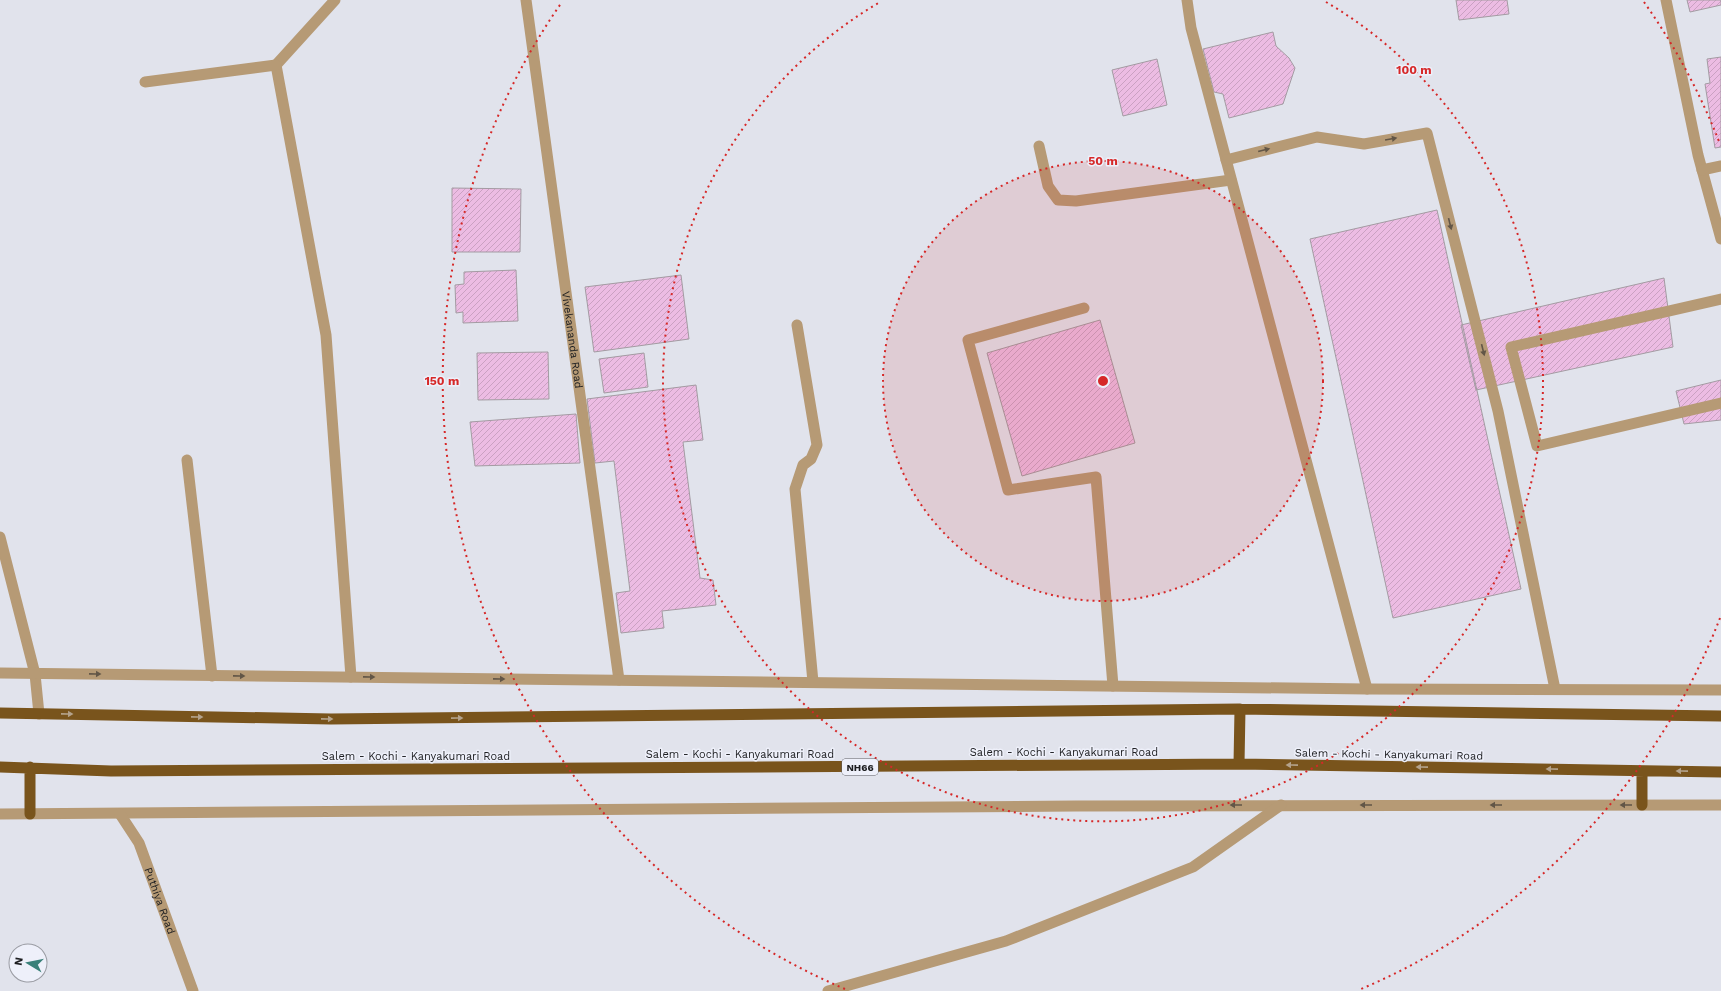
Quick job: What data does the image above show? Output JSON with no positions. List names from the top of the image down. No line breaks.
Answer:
{"streets":{"highway":["Salem - Kochi - Kanyakumari Road","NH66"],"street":["Vivekananda Road","Puthiya Road"]},"north":"left","rings":["100 m","50 m","150 m"]}
